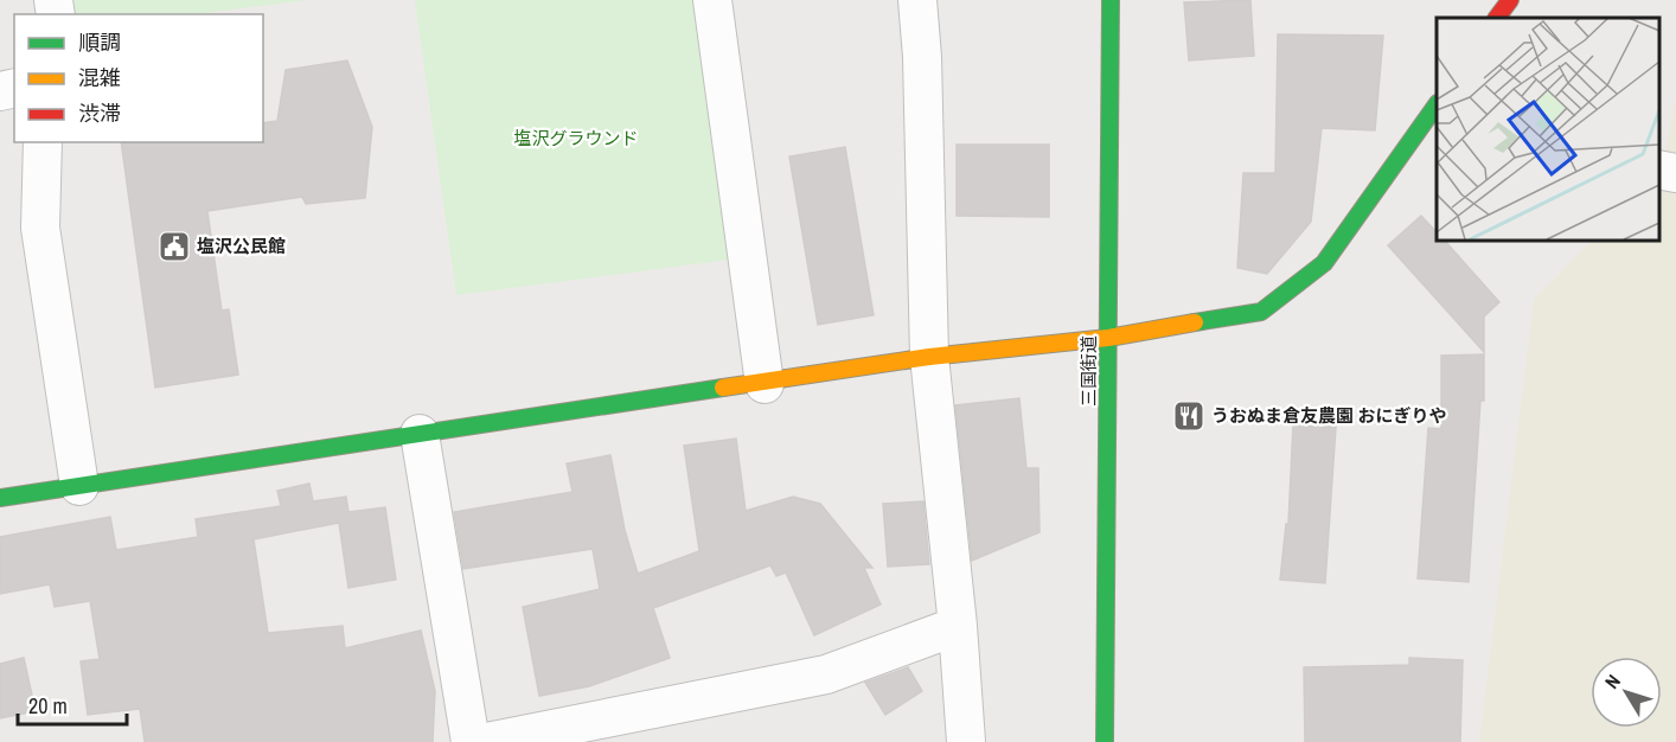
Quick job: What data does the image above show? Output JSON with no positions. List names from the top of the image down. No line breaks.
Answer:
{"streets":{"main road":["三国街道"]},"parks":["塩沢グラウンド"],"places":{"public building":["塩沢公民館"],"restaurant":["うおぬま倉友農園 おにぎりや"]},"legend":["順調","混雑","渋滞"],"scale_bar":"20 m","north":"top left"}
